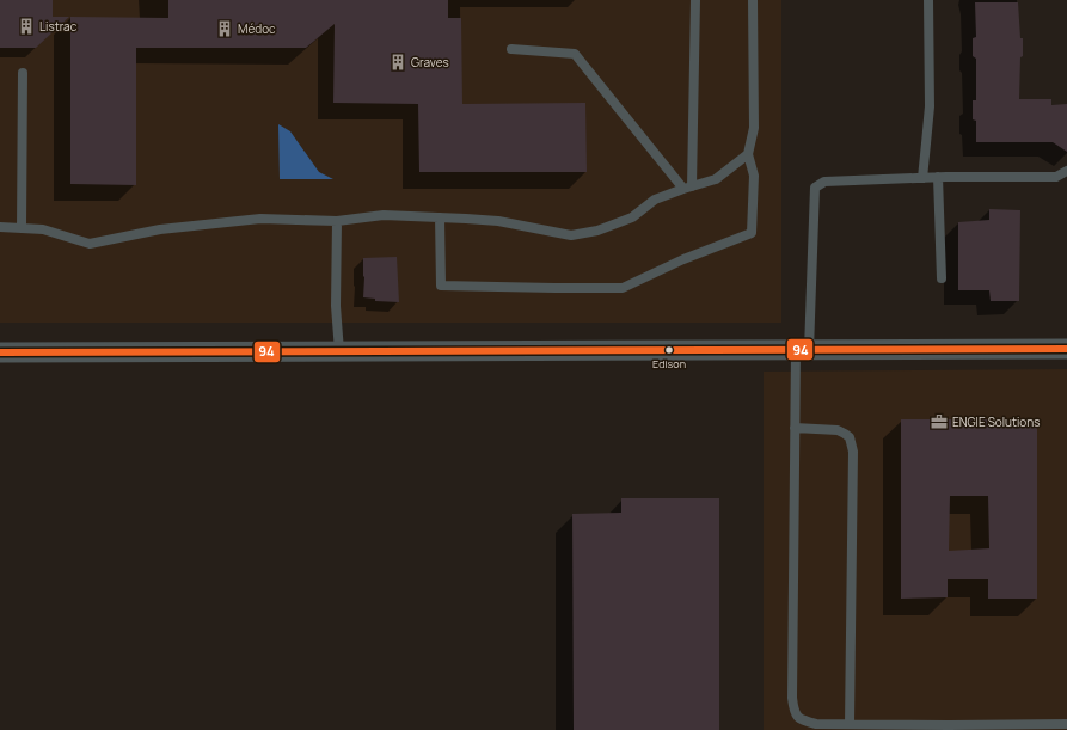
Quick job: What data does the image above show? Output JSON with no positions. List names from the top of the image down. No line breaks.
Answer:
{"places":{"building":["Listrac","Médoc","Graves"],"other":["Edison"],"office":["ENGIE Solutions"]},"lines":["transit line 94"]}
